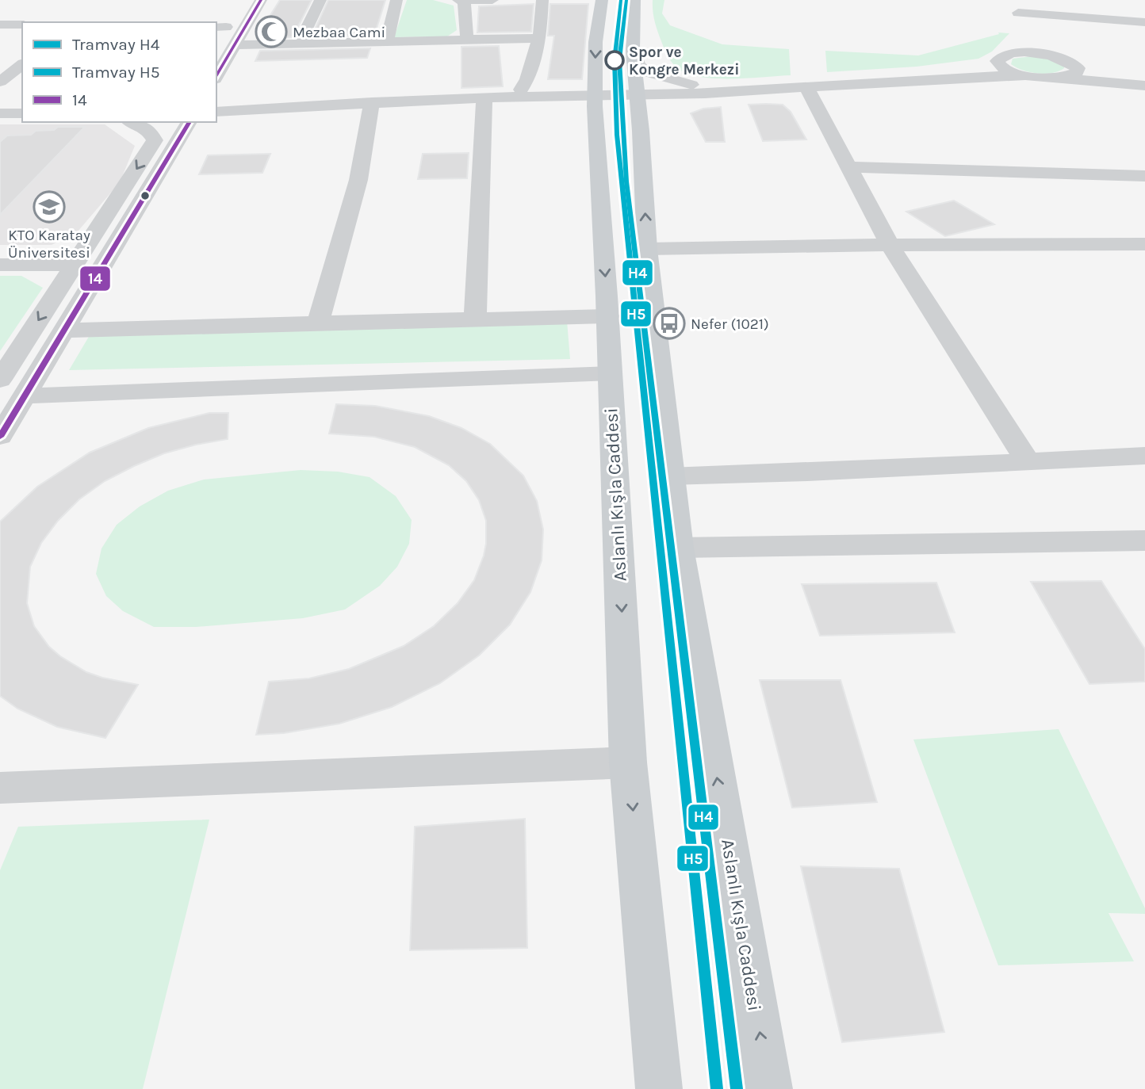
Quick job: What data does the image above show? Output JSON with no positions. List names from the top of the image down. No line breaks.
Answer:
{"streets":{"main road":["Aslanlı Kışla Caddesi"]},"places":{"mosque":["Mezbaa Cami"],"other":["Spor ve Kongre Merkezi"],"school or university":["KTO Karatay Üniversitesi"],"bus stop":["Nefer (1021)"]},"lines":["tram line H4","tram line H5","transit line 14"],"legend":["Tramvay H4","Tramvay H5","14"]}
